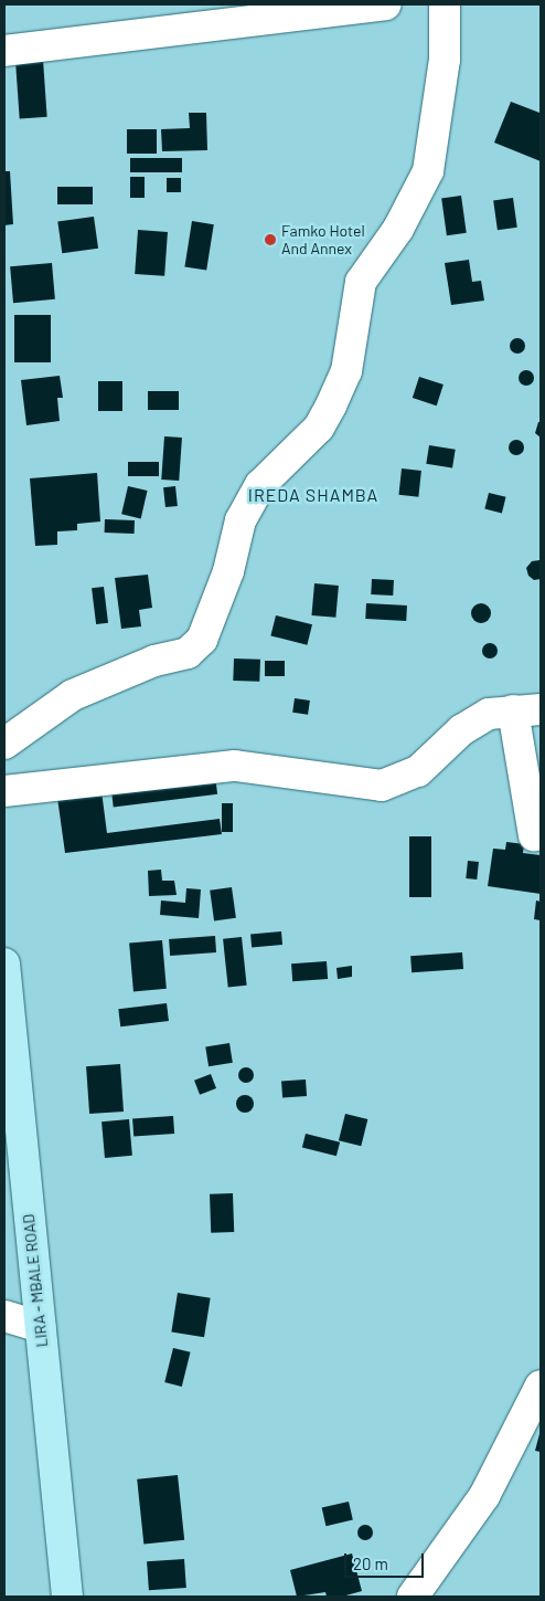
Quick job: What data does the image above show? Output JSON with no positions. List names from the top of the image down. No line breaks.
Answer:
{"streets":{"main road":["LIRA - MBALE ROAD"]},"districts":["IREDA SHAMBA"],"places":["Famko Hotel And Annex"],"scale_bar":"20 m"}
